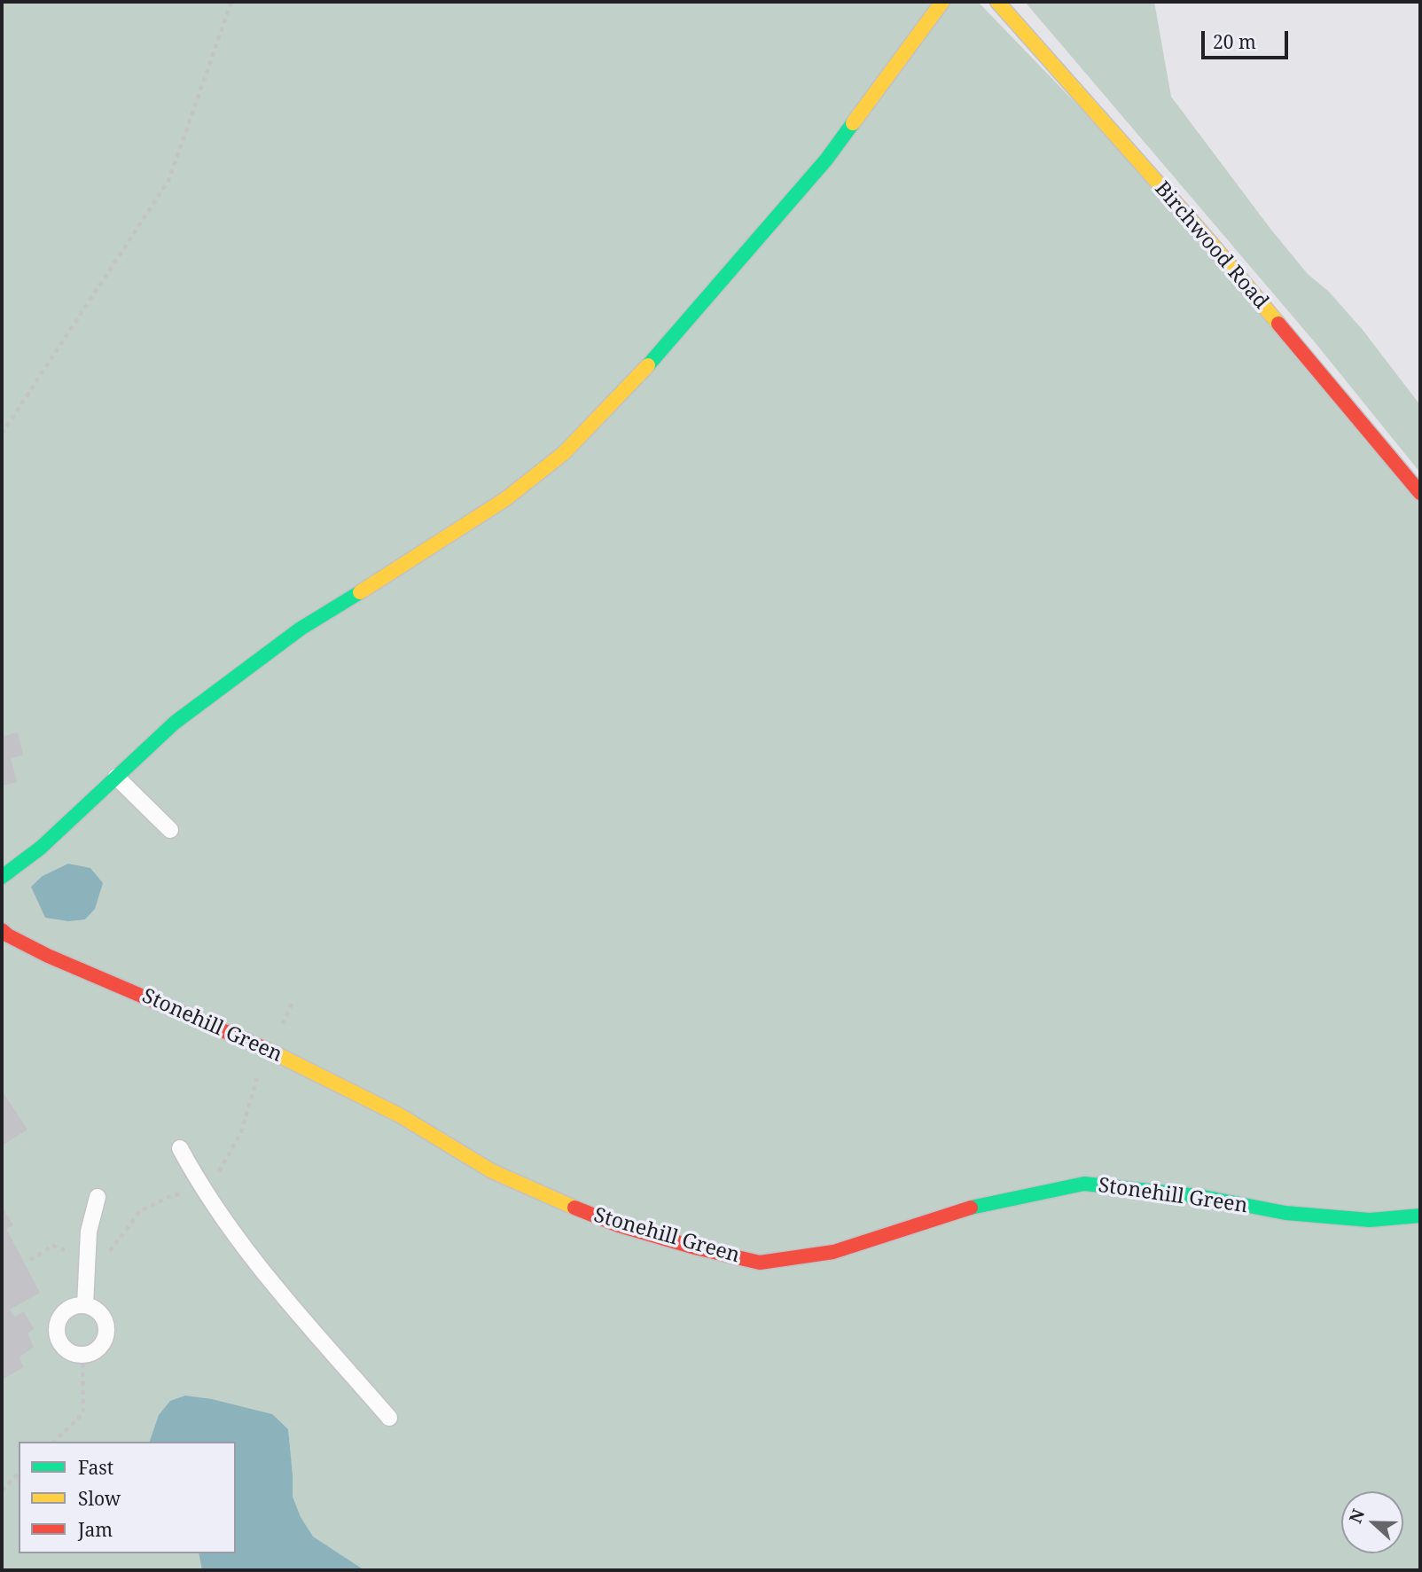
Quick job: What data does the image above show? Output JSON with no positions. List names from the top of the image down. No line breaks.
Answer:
{"streets":{"street":["Birchwood Road","Stonehill Green"]},"legend":["Fast","Slow","Jam"],"scale_bar":"20 m","north":"left"}
